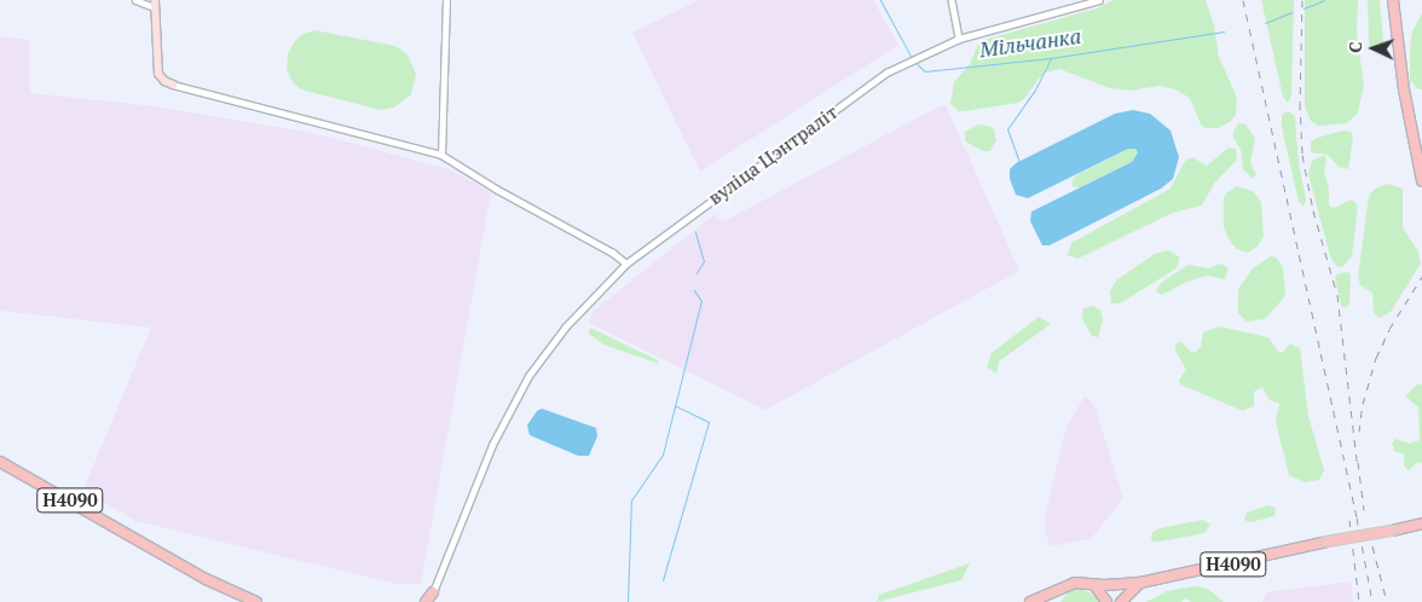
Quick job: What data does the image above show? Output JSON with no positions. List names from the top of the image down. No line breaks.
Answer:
{"streets":{"main road":["Н4090"],"street":["вуліца Цэнтраліт"]},"water":["Мільчанка"],"north":"left"}
